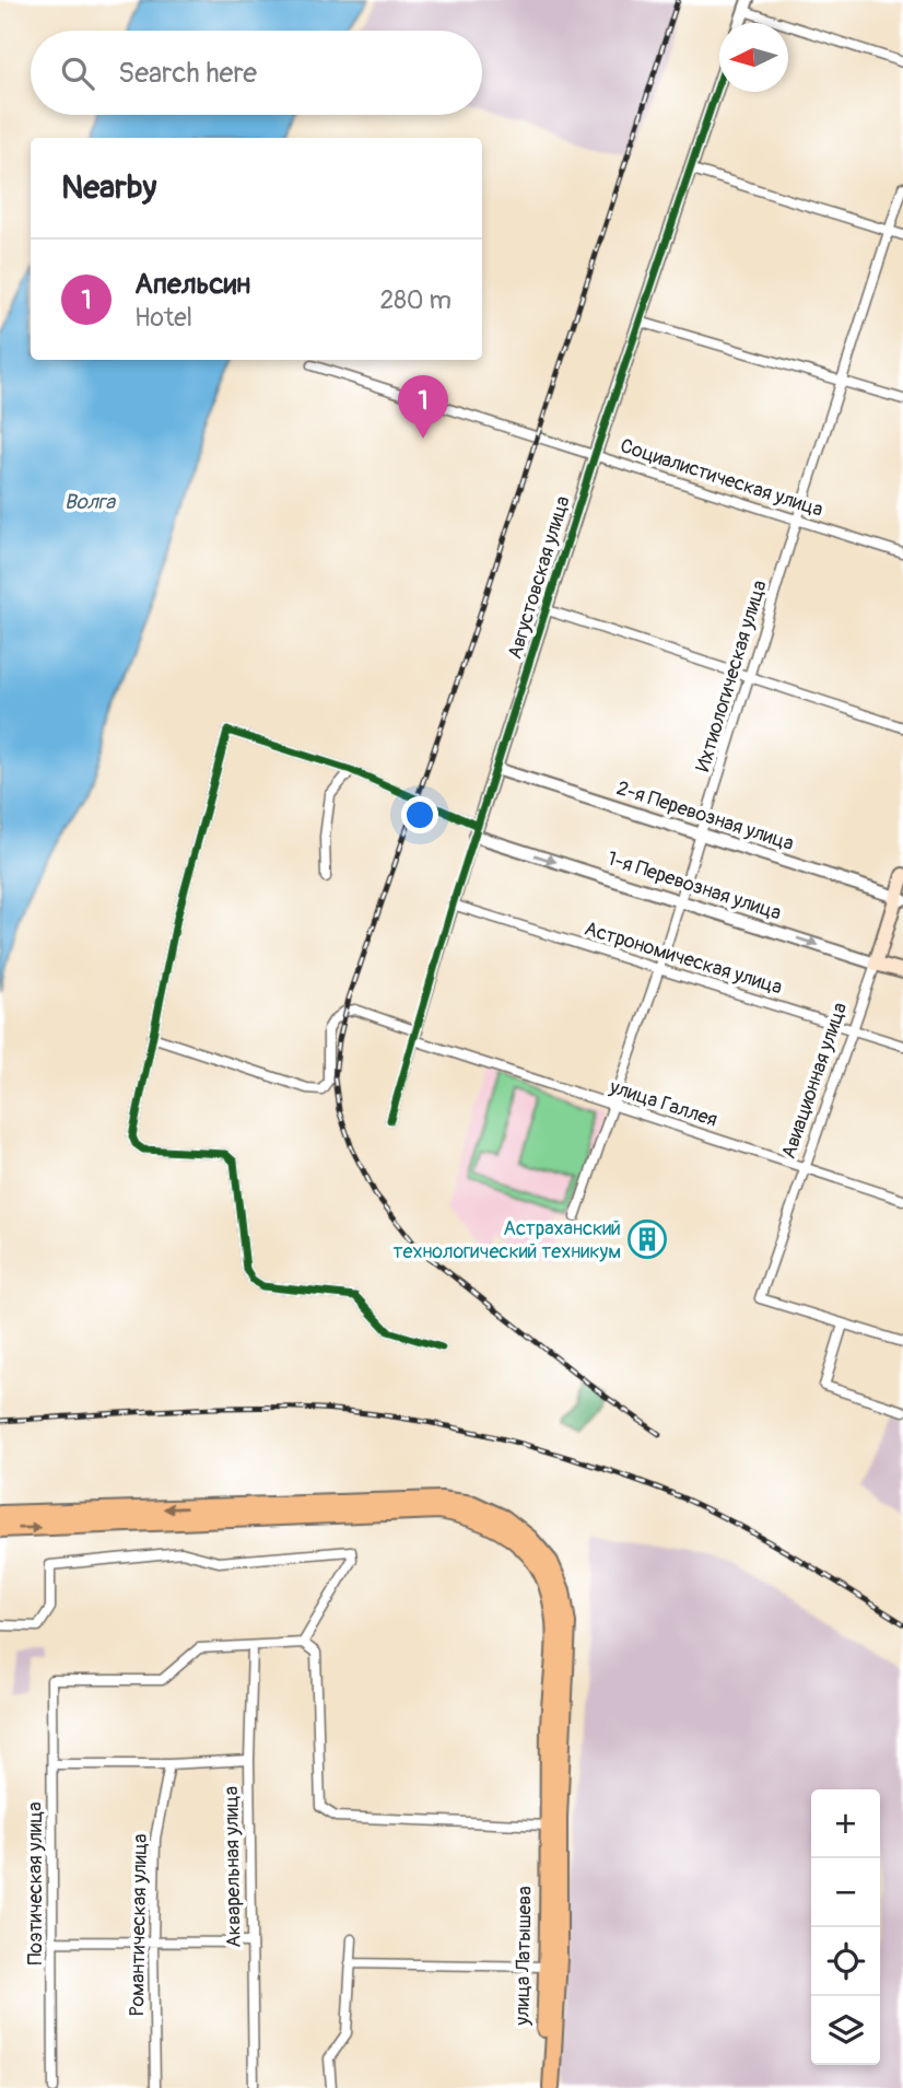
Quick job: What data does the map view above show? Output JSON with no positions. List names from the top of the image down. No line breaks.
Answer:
{"streets":{"highway":["улица Латышева"],"main road":["1-я Перевозная улица","Авиационная улица"],"street":["Социалистическая улица","Августовская улица","Ихтиологическая улица","2-я Перевозная улица","Астрономическая улица","улица Галлея","Акварельная улица","Поэтическая улица","Романтическая улица"]},"crossings":[["Социалистическая улица","Августовская улица"],["Социалистическая улица","Ихтиологическая улица"],["Августовская улица","2-я Перевозная улица"],["Августовская улица","1-я Перевозная улица"],["Августовская улица","Астрономическая улица"],["Августовская улица","улица Галлея"],["Ихтиологическая улица","2-я Перевозная улица"],["Ихтиологическая улица","1-я Перевозная улица"],["Ихтиологическая улица","Астрономическая улица"],["Ихтиологическая улица","улица Галлея"],["2-я Перевозная улица","Авиационная улица"],["1-я Перевозная улица","Авиационная улица"],["Астрономическая улица","Авиационная улица"],["Авиационная улица","улица Галлея"],["Акварельная улица","Поэтическая улица"]],"one_way":["1-я Перевозная улица"],"water":["Волга"],"places":{"building":["Астраханский технологический техникум"]},"north":"left","page":{"search":"Search here","heading":"Nearby","list":[{"mark":"1","name":"Апельсин","note":"Hotel","value":"280 m"}],"pins":"1","map_buttons":["+","−"]}}
